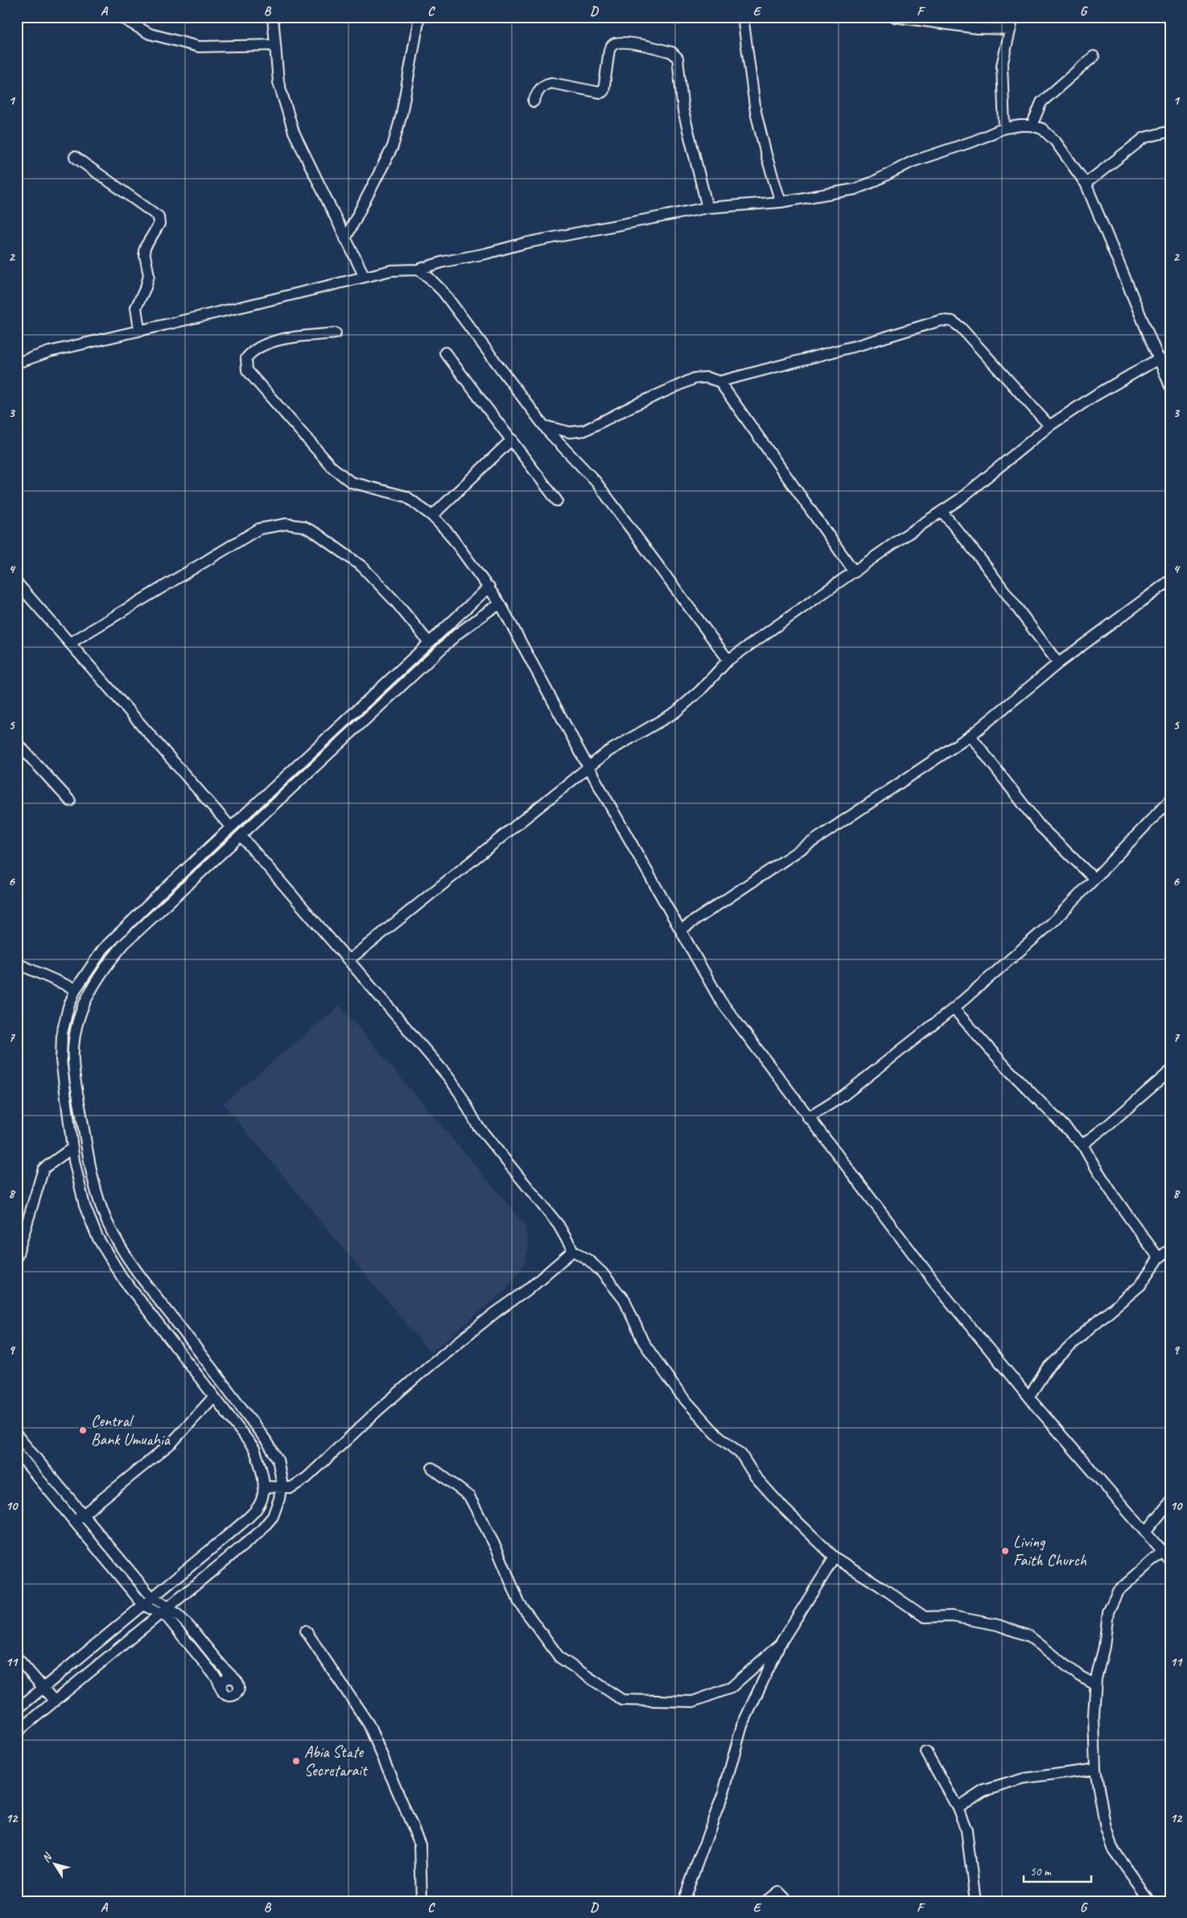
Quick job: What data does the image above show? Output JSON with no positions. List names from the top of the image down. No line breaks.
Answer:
{"places":["Central Bank Umuahia","Living Faith Church","Abia State Secretarait"],"scale_bar":"50 m","north":"top left","grid":{"columns":["A","B","C","D","E","F","G"],"rows":["1","2","3","4","5","6","7","8","9","10","11","12"]}}
